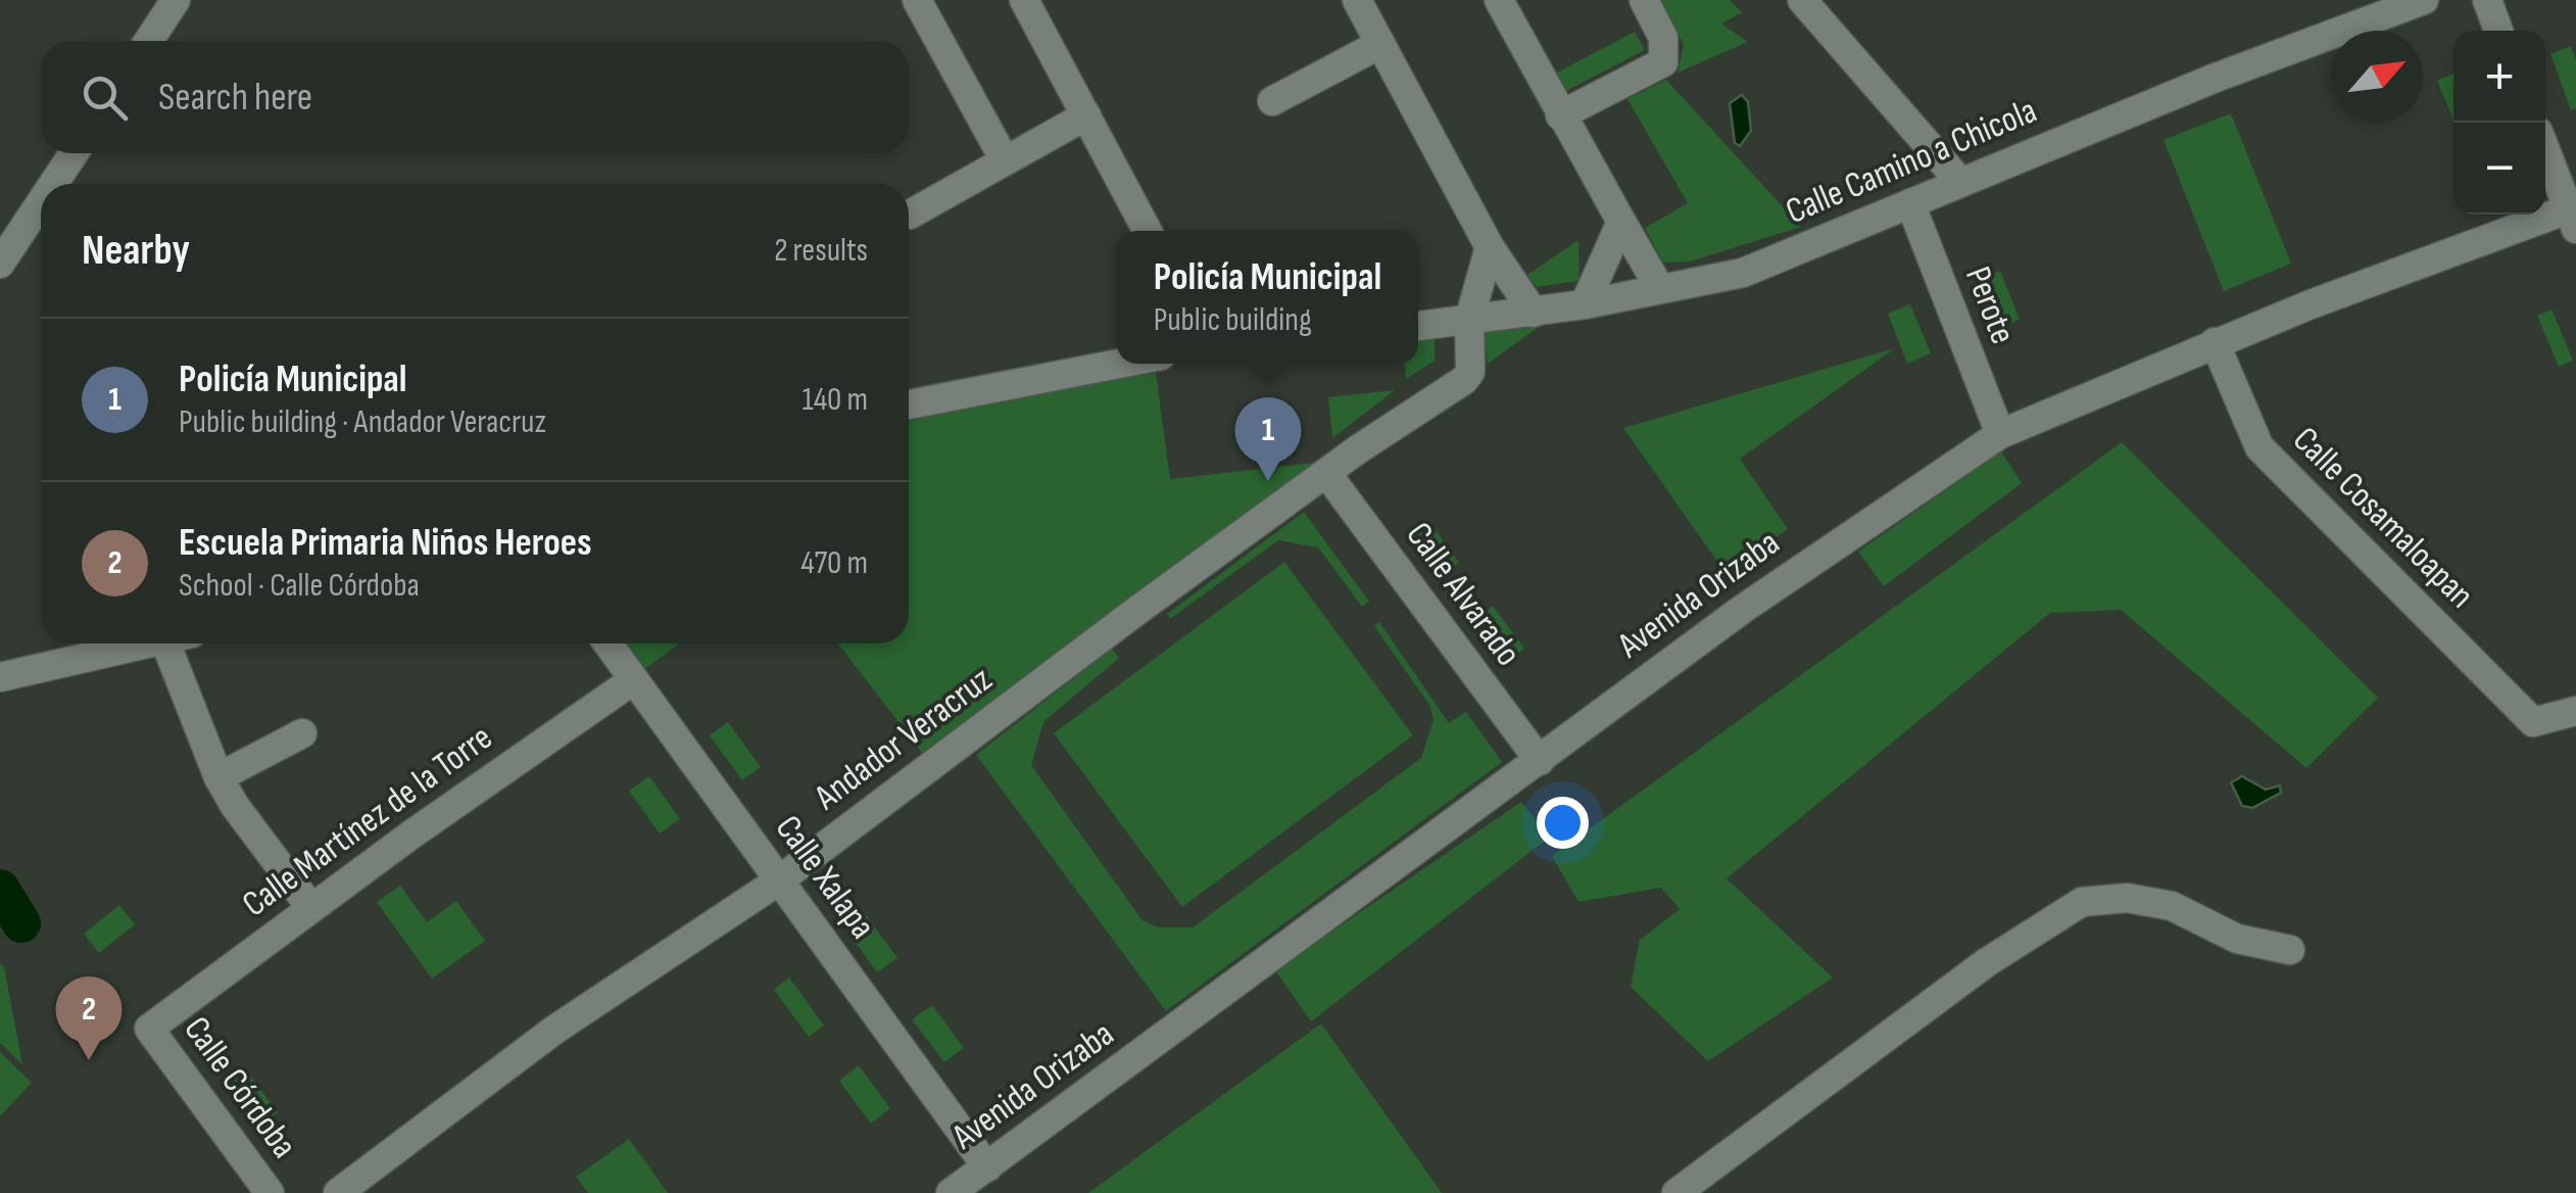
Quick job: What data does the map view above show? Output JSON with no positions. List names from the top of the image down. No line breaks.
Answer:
{"streets":{"street":["Calle Camino a Chicola","Perote","Calle Cosamaloapan","Calle Alvarado","Avenida Orizaba","Andador Veracruz","Calle Martínez de la Torre","Calle Xalapa","Calle Córdoba"]},"crossings":[["Calle Camino a Chicola","Perote"],["Calle Camino a Chicola","Andador Veracruz"],["Perote","Avenida Orizaba"],["Calle Cosamaloapan","Avenida Orizaba"],["Calle Alvarado","Avenida Orizaba"],["Calle Alvarado","Andador Veracruz"],["Avenida Orizaba","Calle Xalapa"],["Andador Veracruz","Calle Xalapa"],["Calle Martínez de la Torre","Calle Xalapa"],["Calle Martínez de la Torre","Calle Córdoba"]],"north":"top right","page":{"map_buttons":["+","−"],"search":"Search here","heading":["Nearby","2 results"],"popup":["Policía Municipal","Public building"],"list":[{"mark":"1","name":"Policía Municipal","note":"Public building · Andador Veracruz","value":"140 m"},{"mark":"2","name":"Escuela Primaria Niños Heroes","note":"School · Calle Córdoba","value":"470 m"}],"pins":["1","2"]}}
